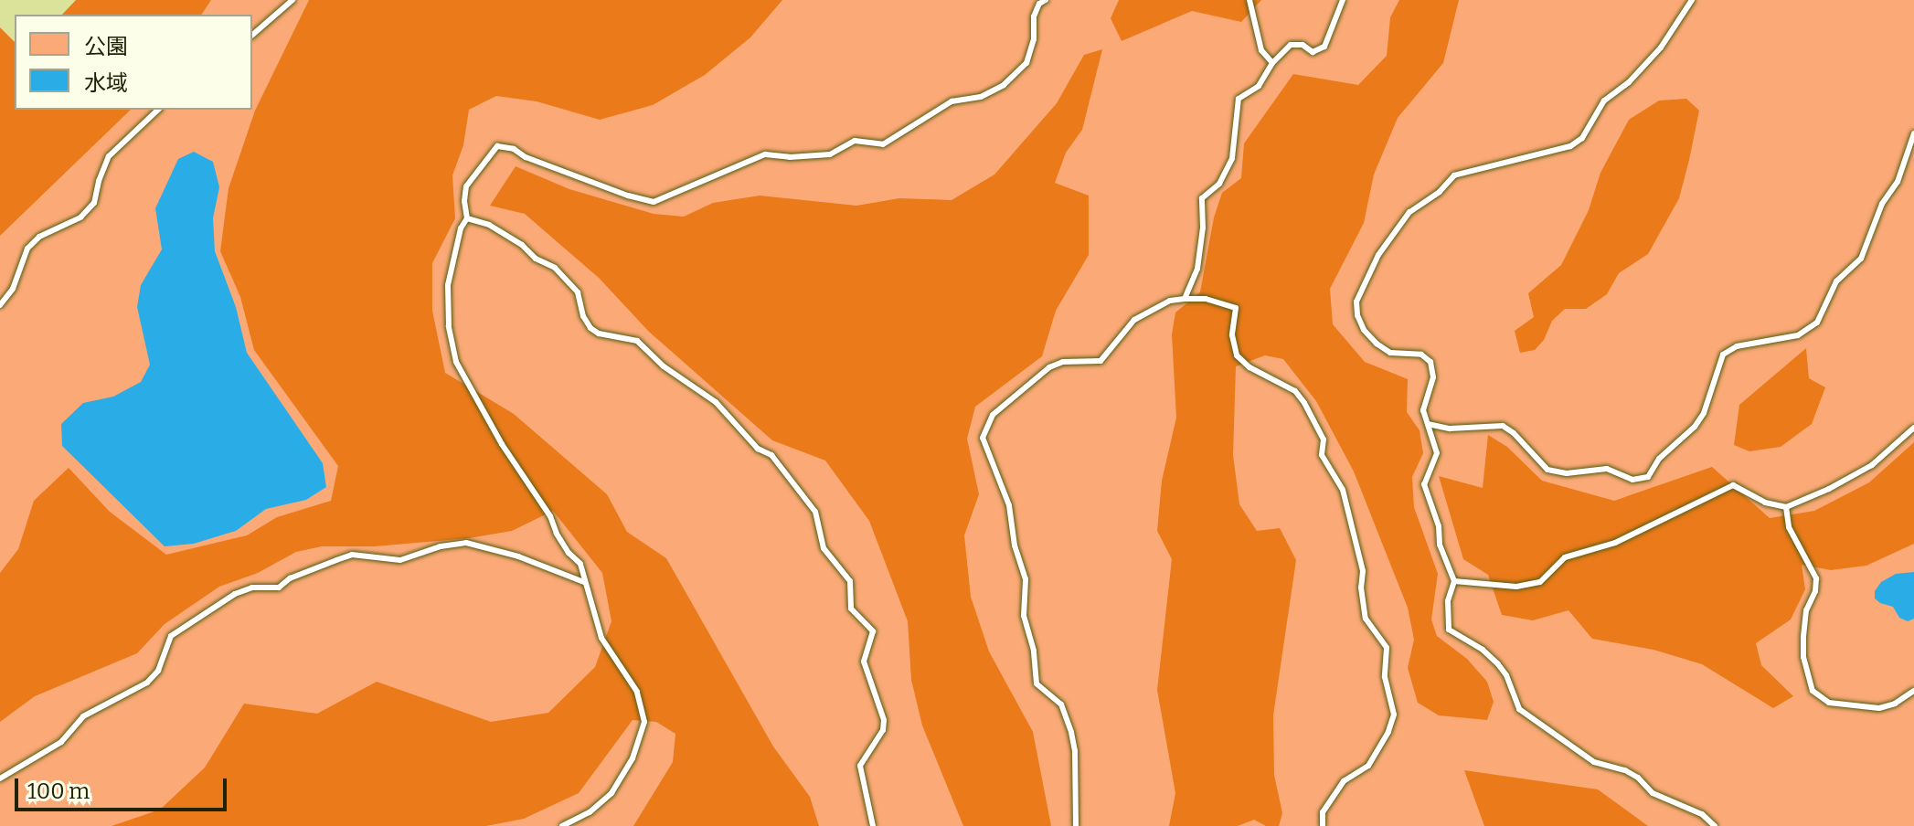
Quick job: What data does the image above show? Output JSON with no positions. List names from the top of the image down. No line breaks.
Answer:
{"legend":["公園","水域"],"scale_bar":"100 m"}
